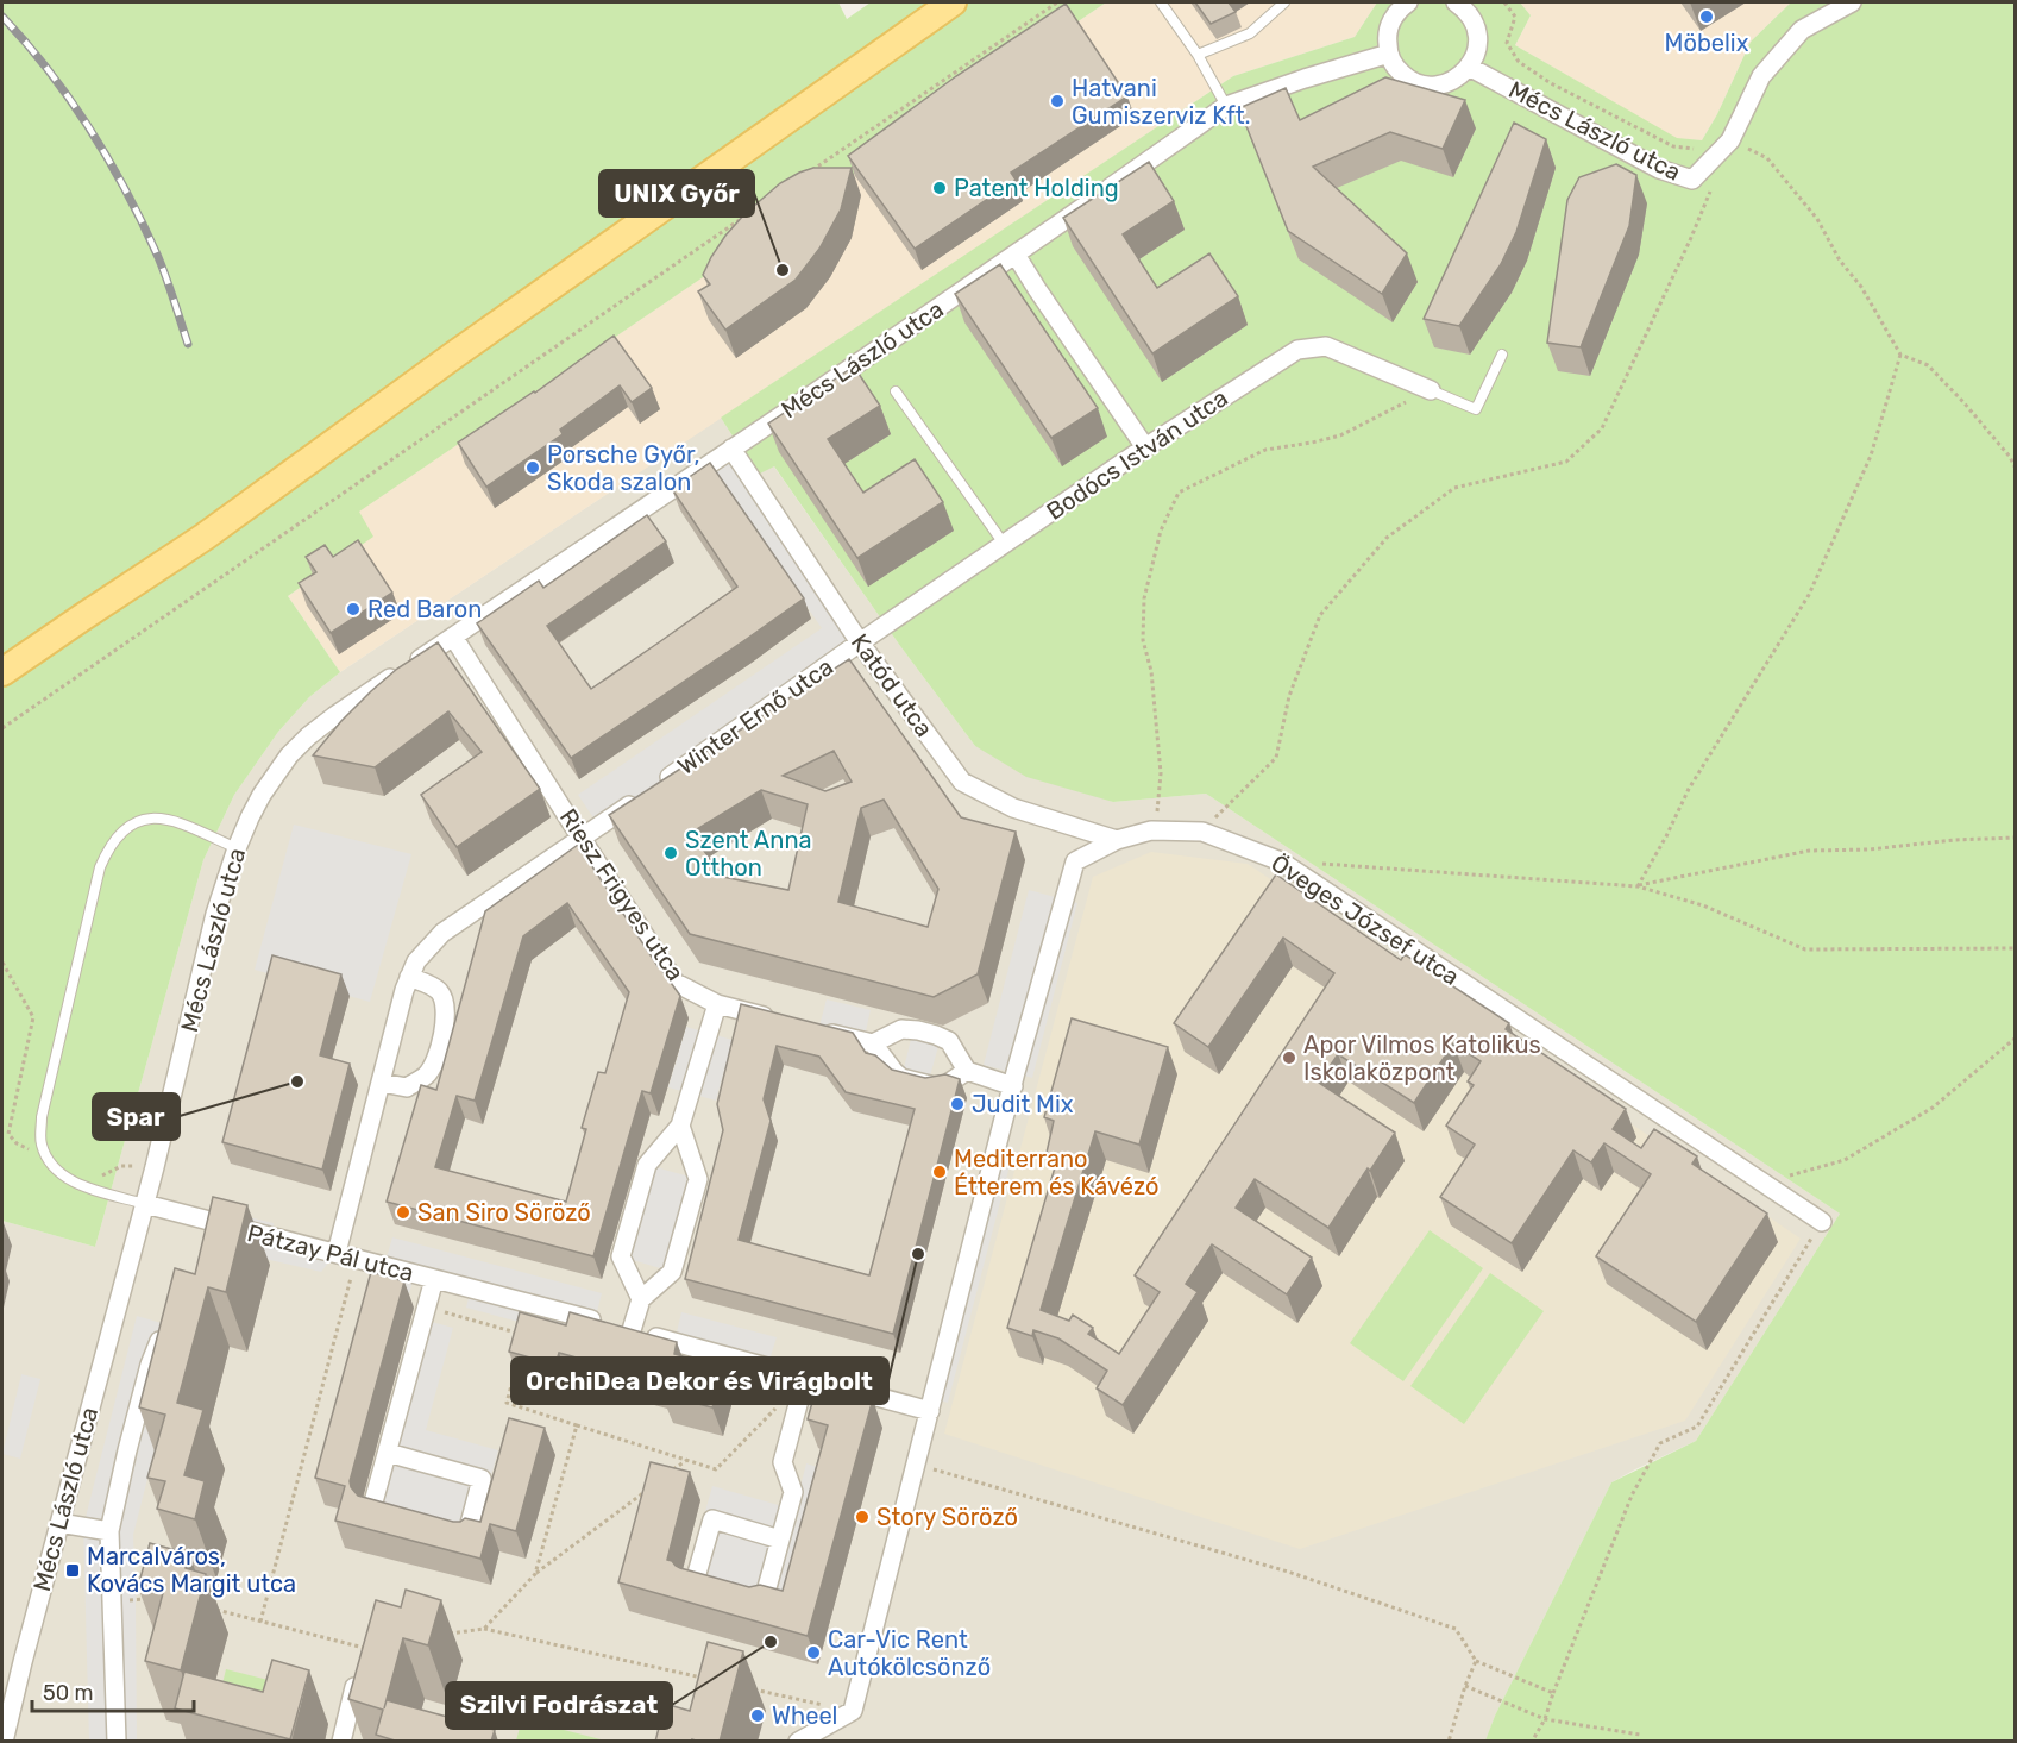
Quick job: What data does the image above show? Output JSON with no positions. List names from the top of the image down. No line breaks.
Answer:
{"streets":{"street":["Mécs László utca","Bodócs István utca","Katód utca","Winter Ernő utca","Riesz Frigyes utca","Öveges József utca","Pátzay Pál utca"]},"crossings":[["Mécs László utca","Katód utca"],["Mécs László utca","Riesz Frigyes utca"],["Mécs László utca","Pátzay Pál utca"],["Bodócs István utca","Katód utca"],["Bodócs István utca","Winter Ernő utca"],["Katód utca","Winter Ernő utca"],["Katód utca","Öveges József utca"],["Winter Ernő utca","Riesz Frigyes utca"],["Winter Ernő utca","Pátzay Pál utca"],["Öveges József utca","Pátzay Pál utca"]],"places":{"other":["Möbelix","Hatvani Gumiszerviz Kft.","Patent Holding","UNIX Győr","Porsche Győr, Skoda szalon","Red Baron","Szent Anna Otthon","Apor Vilmos Katolikus Iskolaközpont","Spar","Judit Mix","Mediterrano Étterem és Kávézó","San Siro Söröző","OrchiDea Dekor és Virágbolt","Story Söröző","Szilvi Fodrászat","Car-Vic Rent Autókölcsönző","Wheel"],"transit":["Marcalváros, Kovács Margit utca"]},"scale_bar":"50 m"}
